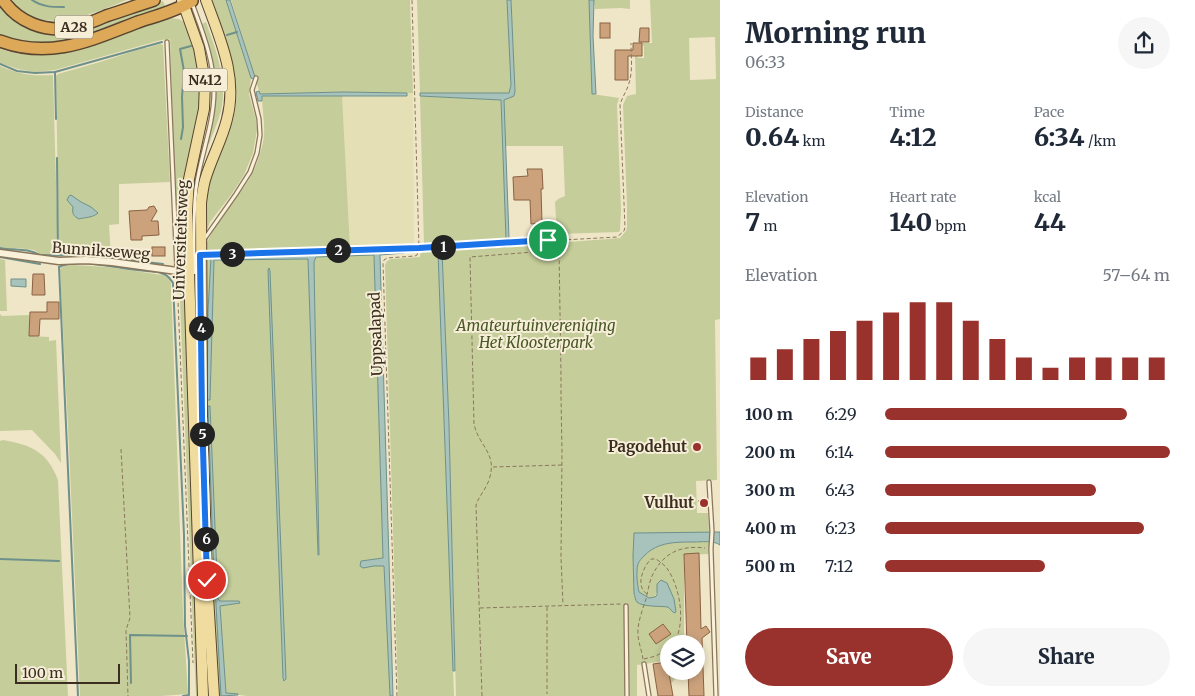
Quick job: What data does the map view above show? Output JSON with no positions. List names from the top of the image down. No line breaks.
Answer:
{"streets":{"highway":["A28"],"main road":["N412","Universiteitsweg"],"street":["Bunnikseweg"],"path":["Uppsalapad"]},"crossings":[["A28","Universiteitsweg"],["Universiteitsweg","Bunnikseweg"]],"parks":["Amateurtuinvereniging Het Kloosterpark"],"places":["Pagodehut","Vulhut"],"scale_bar":"100 m","page":{"heading":["Morning run","06:33"],"stats":[["Distance","0.64 km"],["Time","4:12"],["Pace","6:34 /km"],["Elevation","7 m"],["Heart rate","140 bpm"],["kcal","44"]],"pins":["1","2","3","4","5","6"],"chart":["Elevation","57–64 m"],"list":[{"name":"100 m","note":"6:29"},{"name":"200 m","note":"6:14"},{"name":"300 m","note":"6:43"},{"name":"400 m","note":"6:23"},{"name":"500 m","note":"7:12"}],"buttons":["Save","Share"],"scale":"100 m"}}
